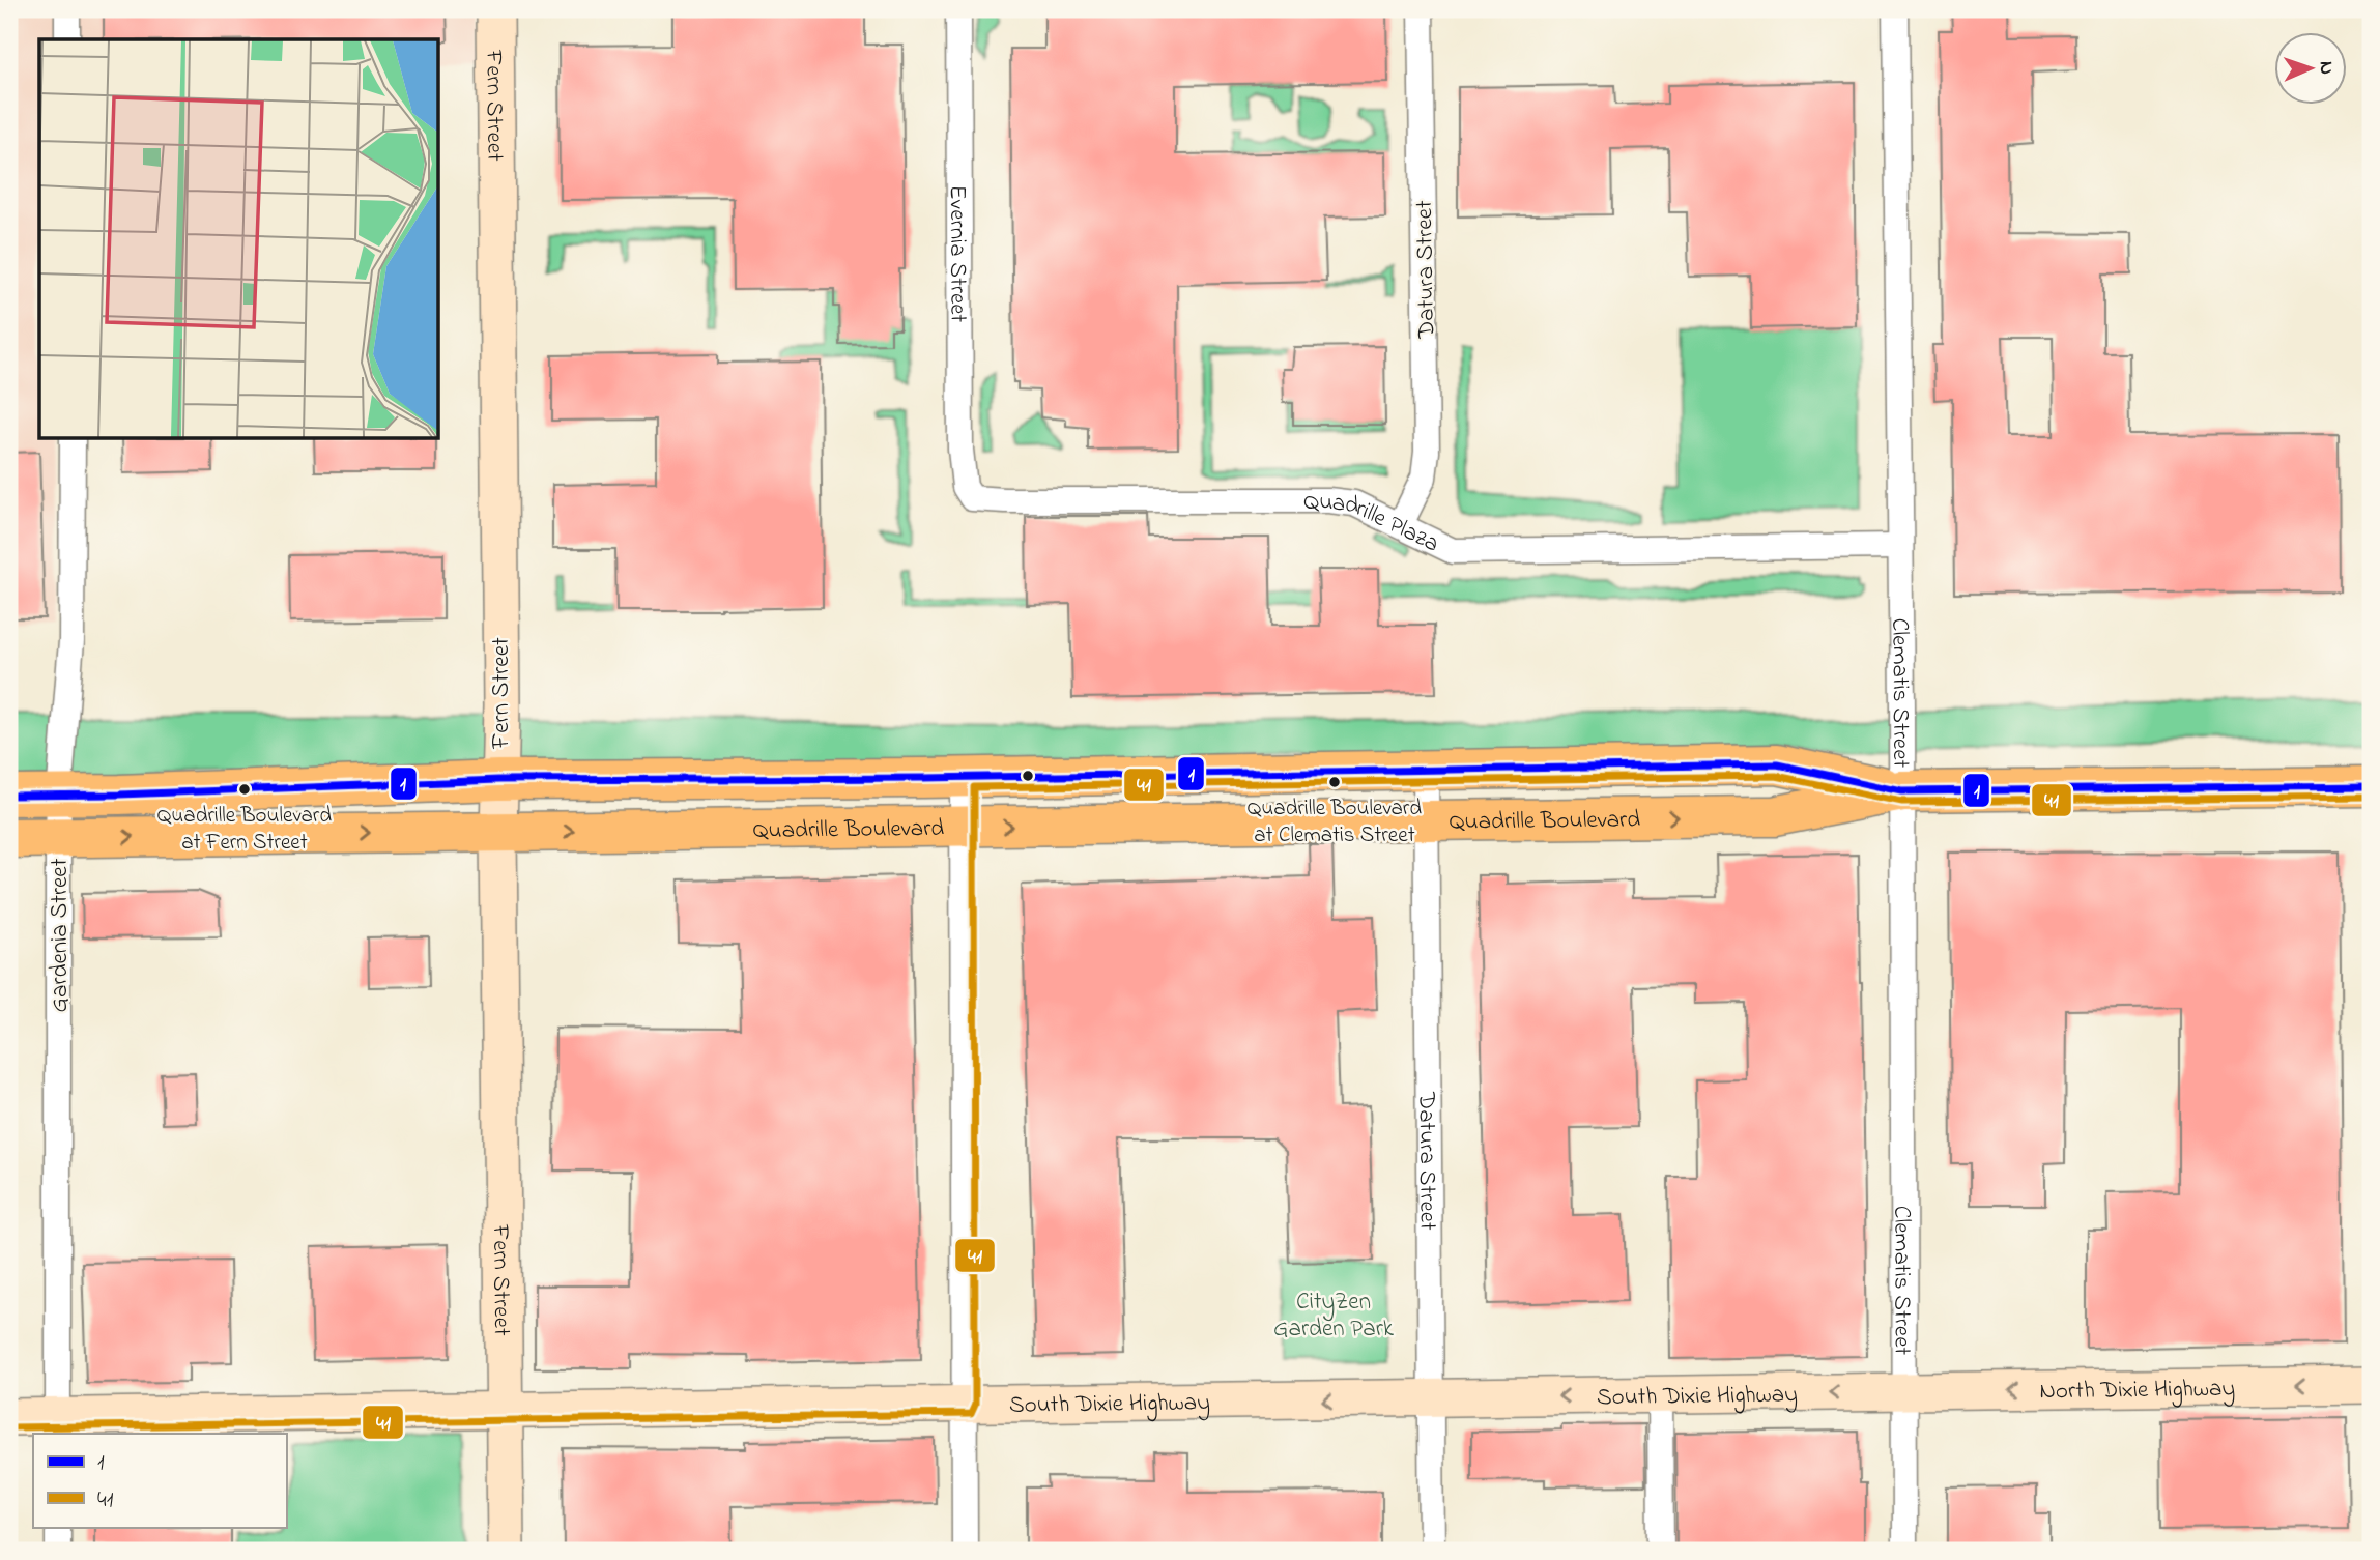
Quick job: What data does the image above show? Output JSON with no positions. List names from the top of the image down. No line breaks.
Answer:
{"streets":{"main road":["Quadrille Boulevard"],"street":["Fern Street","Evernia Street","Datura Street","Quadrille Plaza","Clematis Street","Gardenia Street","North Dixie Highway","South Dixie Highway"]},"crossings":[["Fern Street","Quadrille Boulevard"],["Fern Street","South Dixie Highway"],["Evernia Street","Quadrille Plaza"],["Datura Street","Quadrille Plaza"],["Datura Street","Quadrille Boulevard"],["Datura Street","South Dixie Highway"],["Quadrille Plaza","Clematis Street"],["Clematis Street","Quadrille Boulevard"],["Clematis Street","North Dixie Highway"],["Clematis Street","South Dixie Highway"],["Quadrille Boulevard","Gardenia Street"],["Gardenia Street","South Dixie Highway"],["North Dixie Highway","South Dixie Highway"]],"one_way":["North Dixie Highway","South Dixie Highway"],"parks":["CityZen Garden Park"],"places":["Quadrille Boulevard at Clematis Street","Quadrille Boulevard at Fern Street"],"lines":["transit line 1","transit line 41"],"legend":["1","41"],"north":"right"}
